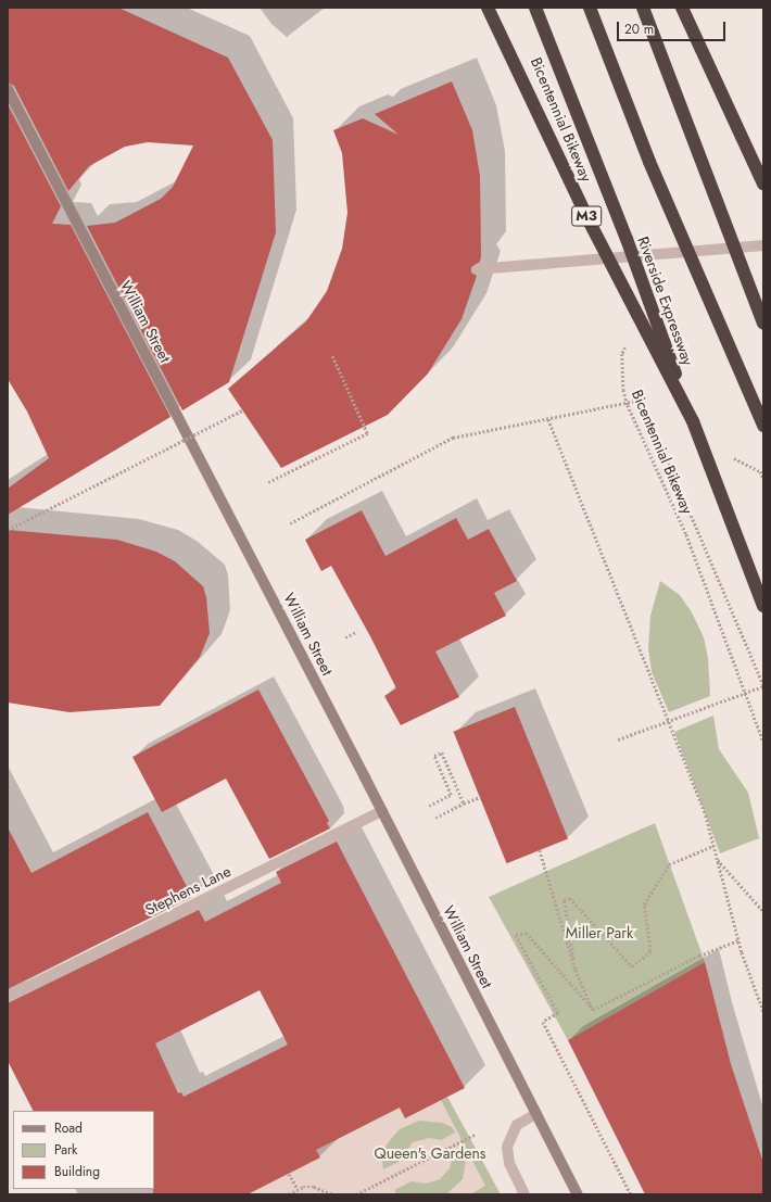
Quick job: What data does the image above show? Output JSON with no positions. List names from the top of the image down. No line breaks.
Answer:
{"streets":{"highway":["M3","Riverside Expressway"],"street":["William Street","Stephens Lane"],"path":["Bicentennial Bikeway"]},"crossings":[["M3","Riverside Expressway"],["William Street","Stephens Lane"]],"parks":["Miller Park","Queen's Gardens"],"legend":["Road","Park","Building"],"scale_bar":"20 m"}
